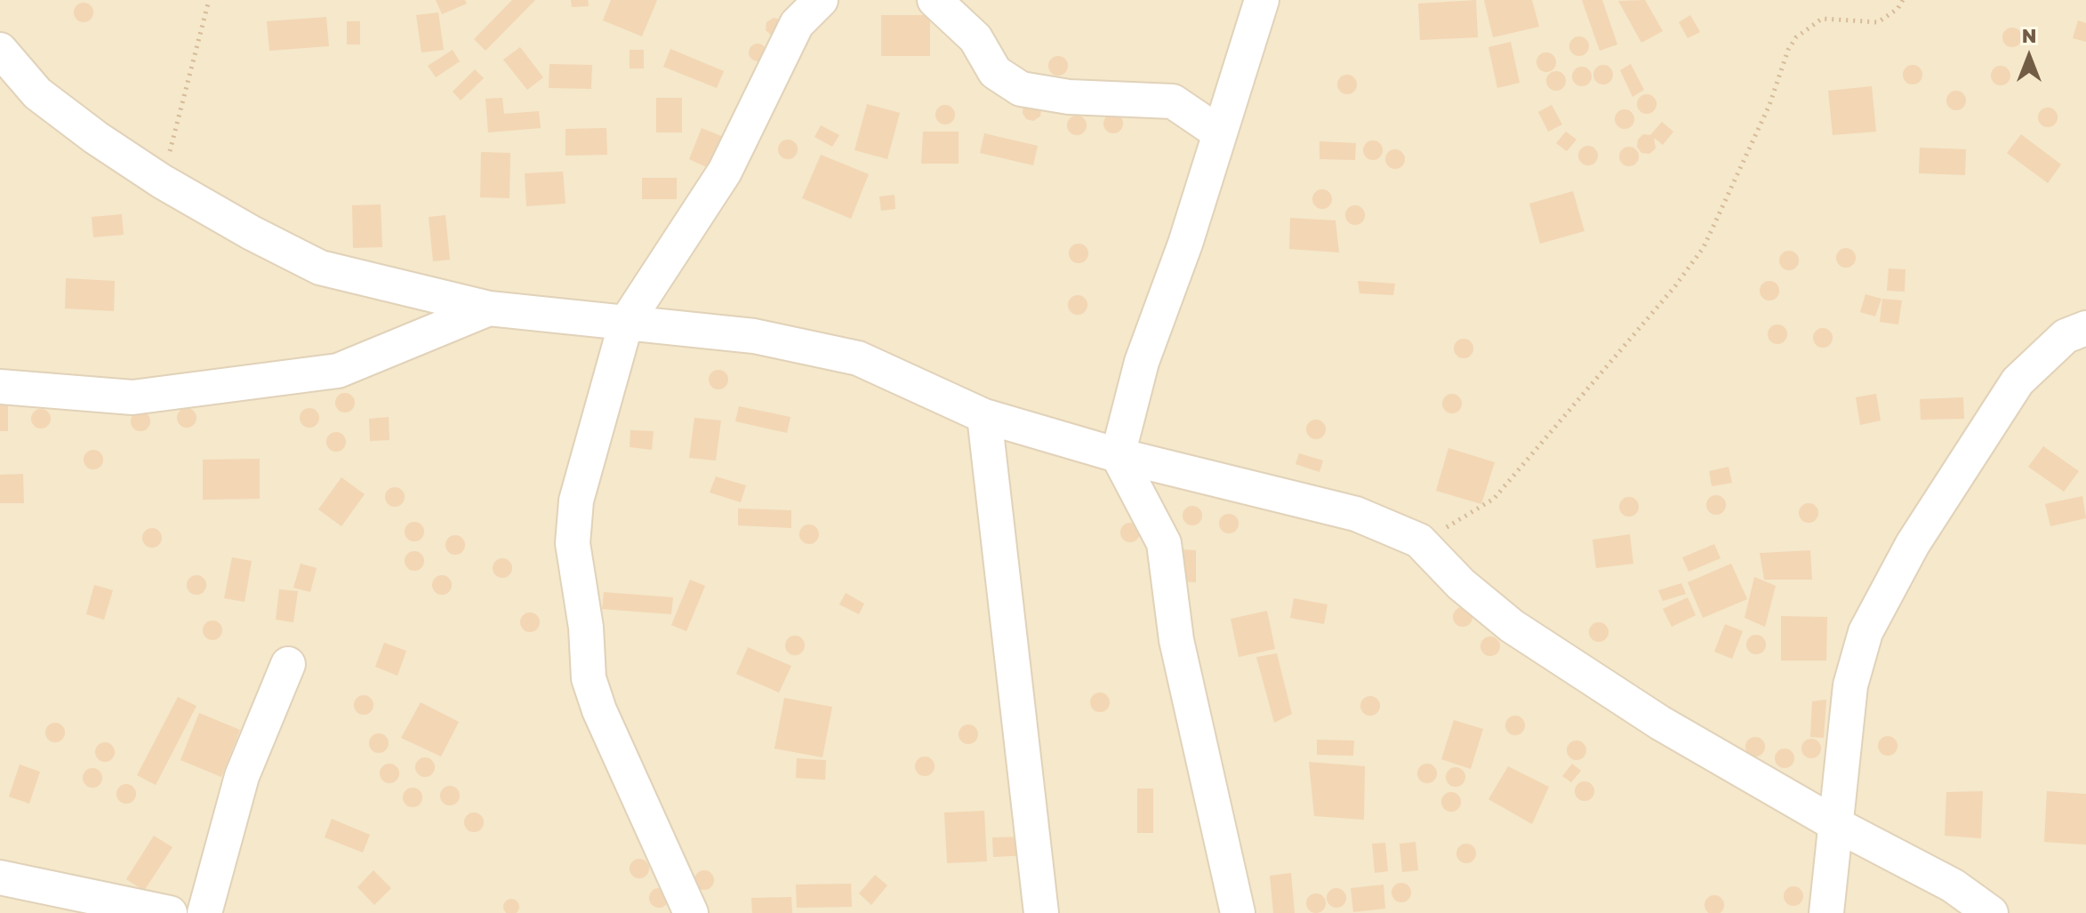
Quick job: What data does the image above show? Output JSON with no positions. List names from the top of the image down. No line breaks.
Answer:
{"north":"top"}
